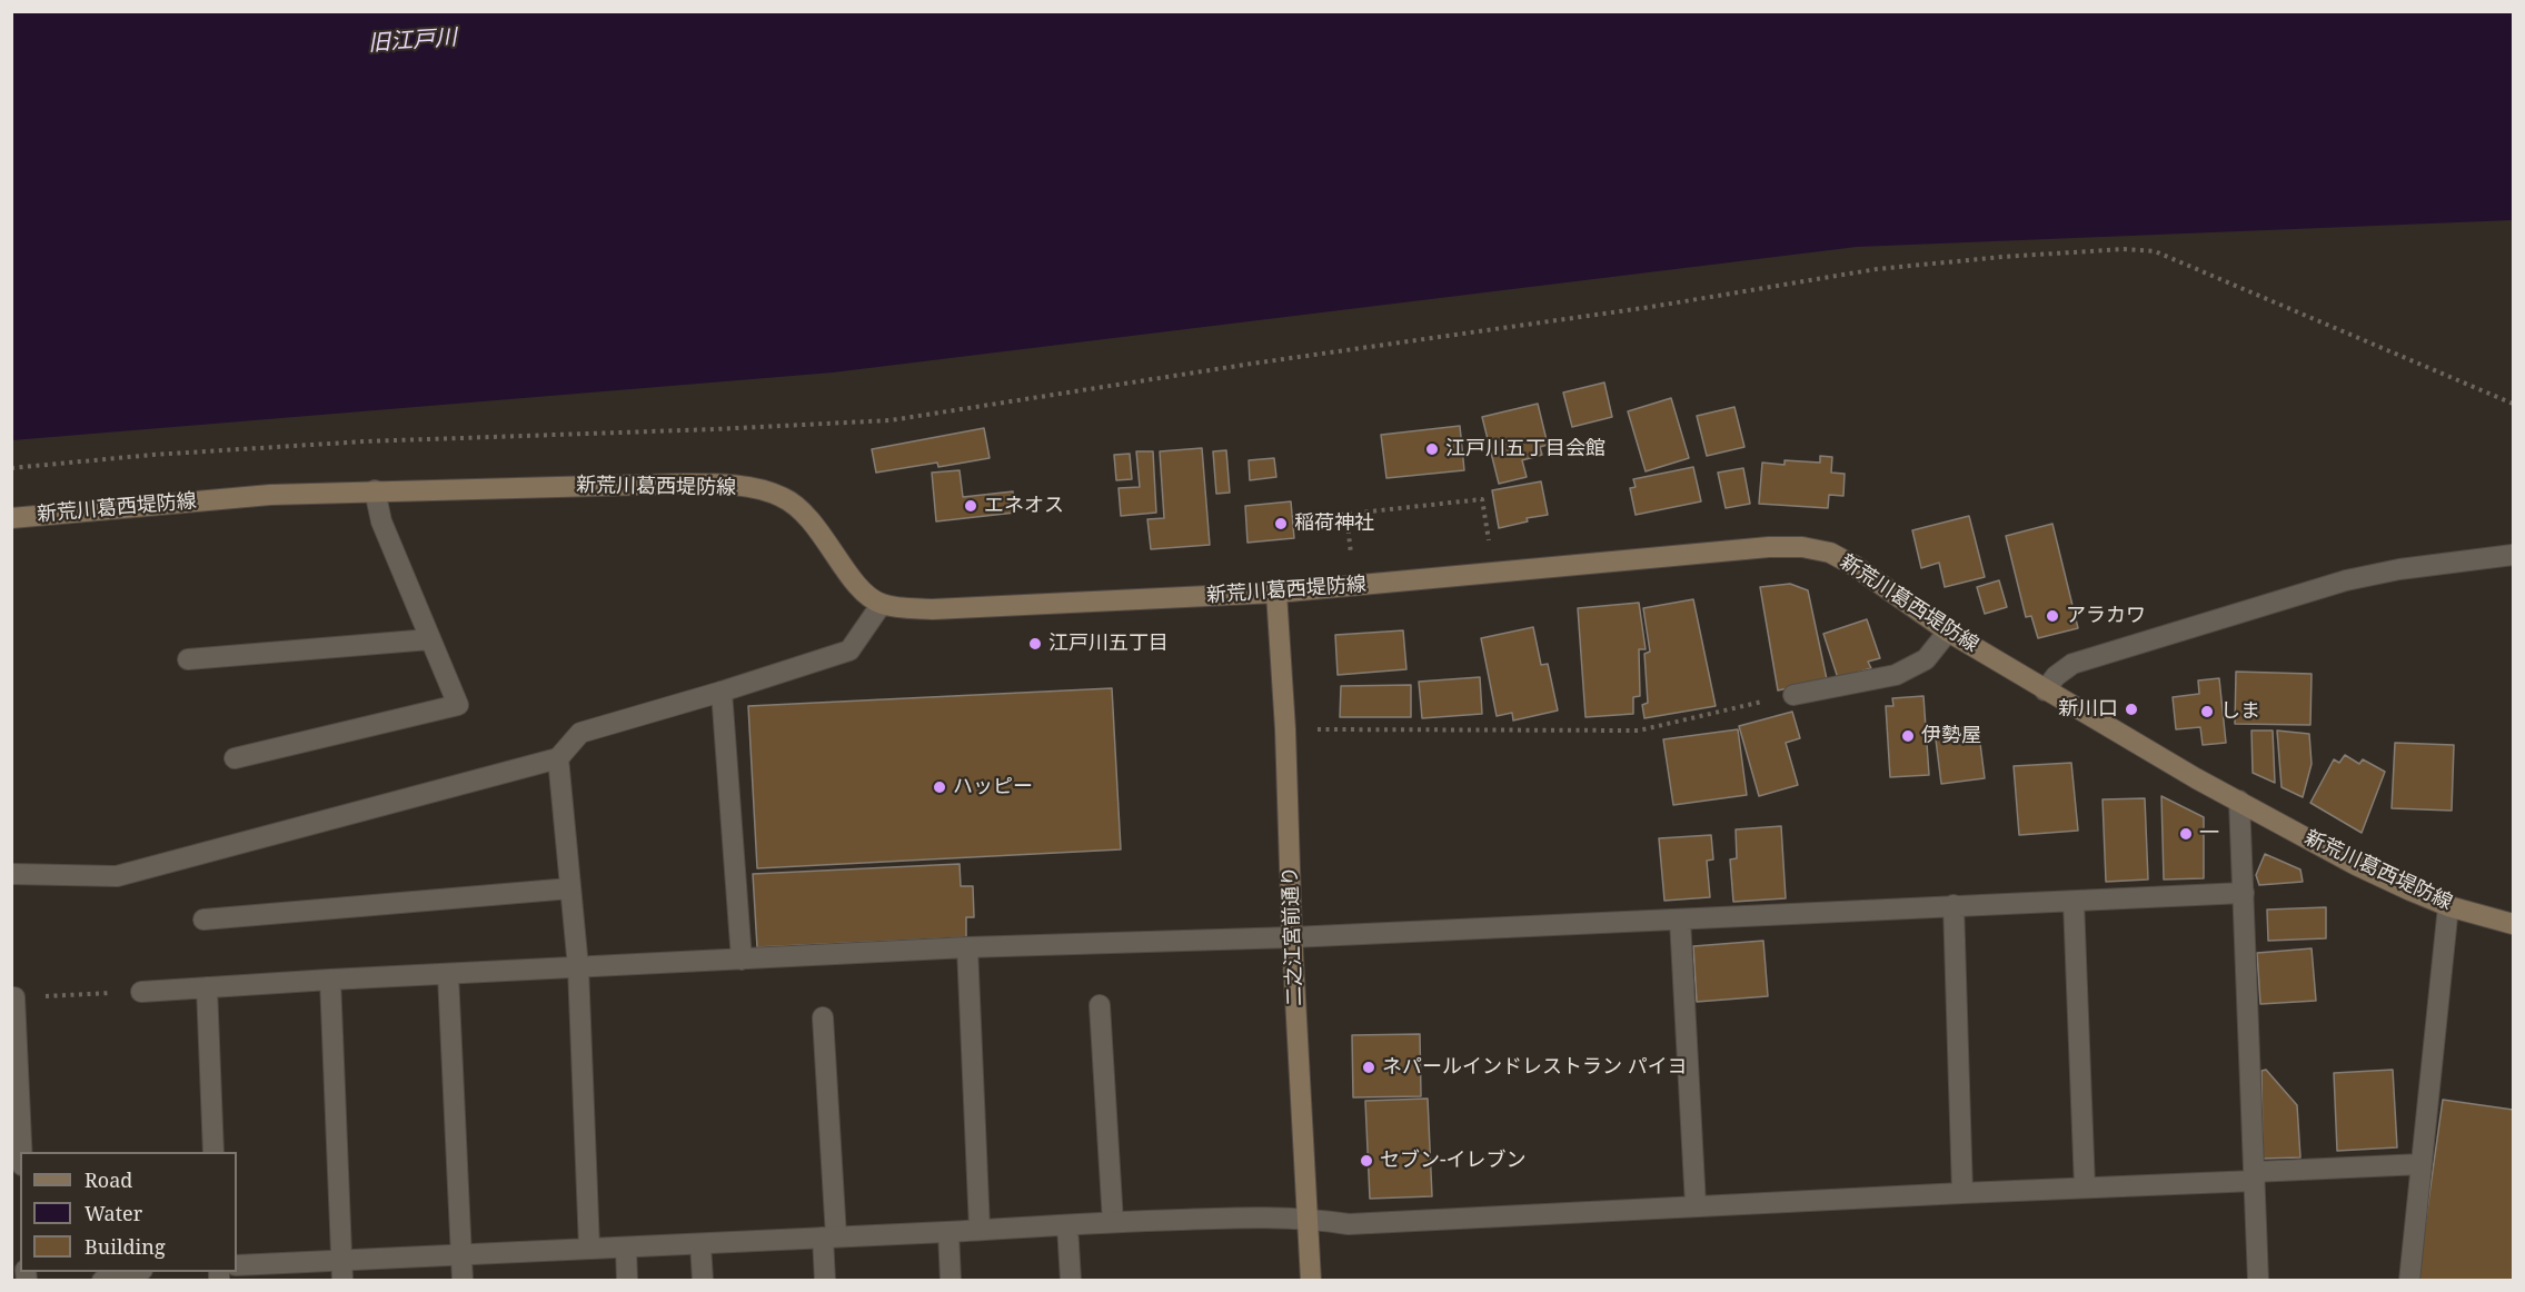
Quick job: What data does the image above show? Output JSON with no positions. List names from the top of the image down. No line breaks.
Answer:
{"streets":{"main road":["新荒川葛西堤防線","二之江宮前通り"]},"crossings":[["新荒川葛西堤防線","二之江宮前通り"]],"water":["旧江戸川"],"places":["江戸川五丁目会館","エネオス","稲荷神社","アラカワ","江戸川五丁目","新川口","しま","伊勢屋","ハッピー","一","ネパールインドレストラン パイヨ","セブン-イレブン"],"legend":["Road","Water","Building"]}
